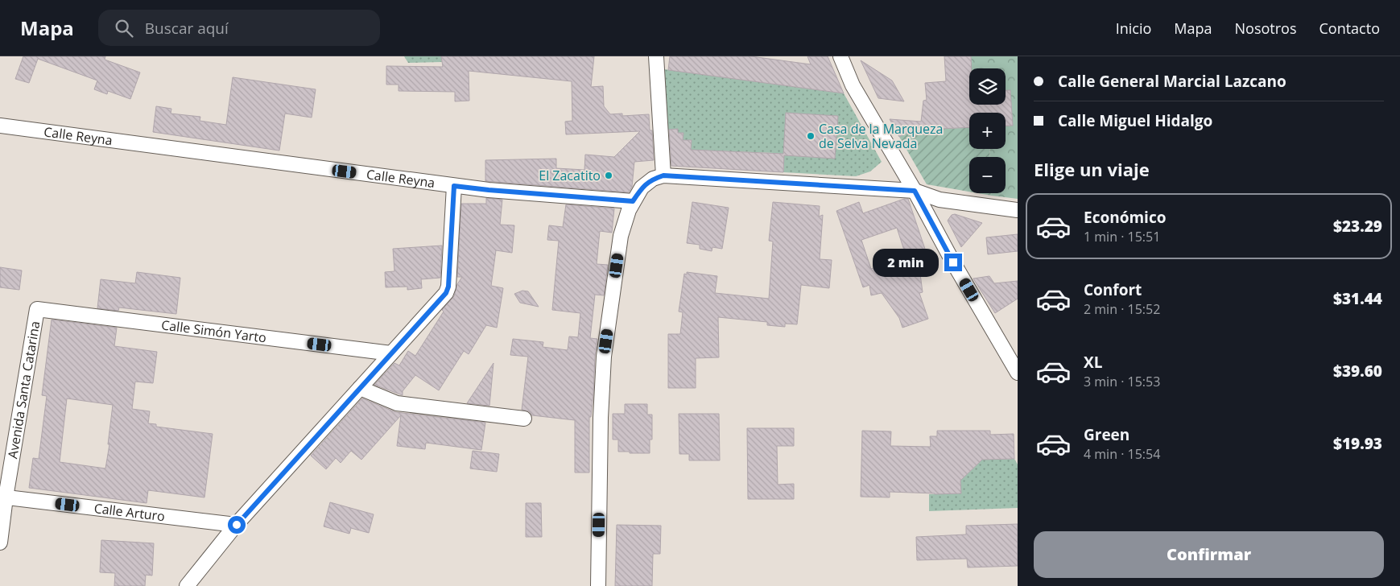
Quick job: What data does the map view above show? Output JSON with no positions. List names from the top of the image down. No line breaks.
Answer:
{"streets":{"street":["Calle Reyna","Calle Simón Yarto","Avenida Santa Catarina","Calle Arturo"]},"crossings":[["Calle Simón Yarto","Avenida Santa Catarina"],["Avenida Santa Catarina","Calle Arturo"]],"places":["Casa de la Marqueza de Selva Nevada","El Zacatito"],"page":{"header":"Mapa","search":"Buscar aquí","nav":["Inicio","Mapa","Nosotros","Contacto"],"banner":["Calle General Marcial Lazcano","Calle Miguel Hidalgo"],"map_buttons":["+","−"],"heading":"Elige un viaje","list":[{"name":"Económico","note":"1 min · 15:51","value":"$23.29"},{"name":"Confort","note":"2 min · 15:52","value":"$31.44"},{"name":"XL","note":"3 min · 15:53","value":"$39.60"},{"name":"Green","note":"4 min · 15:54","value":"$19.93"}],"bubble":"2 min","buttons":"Confirmar"}}
